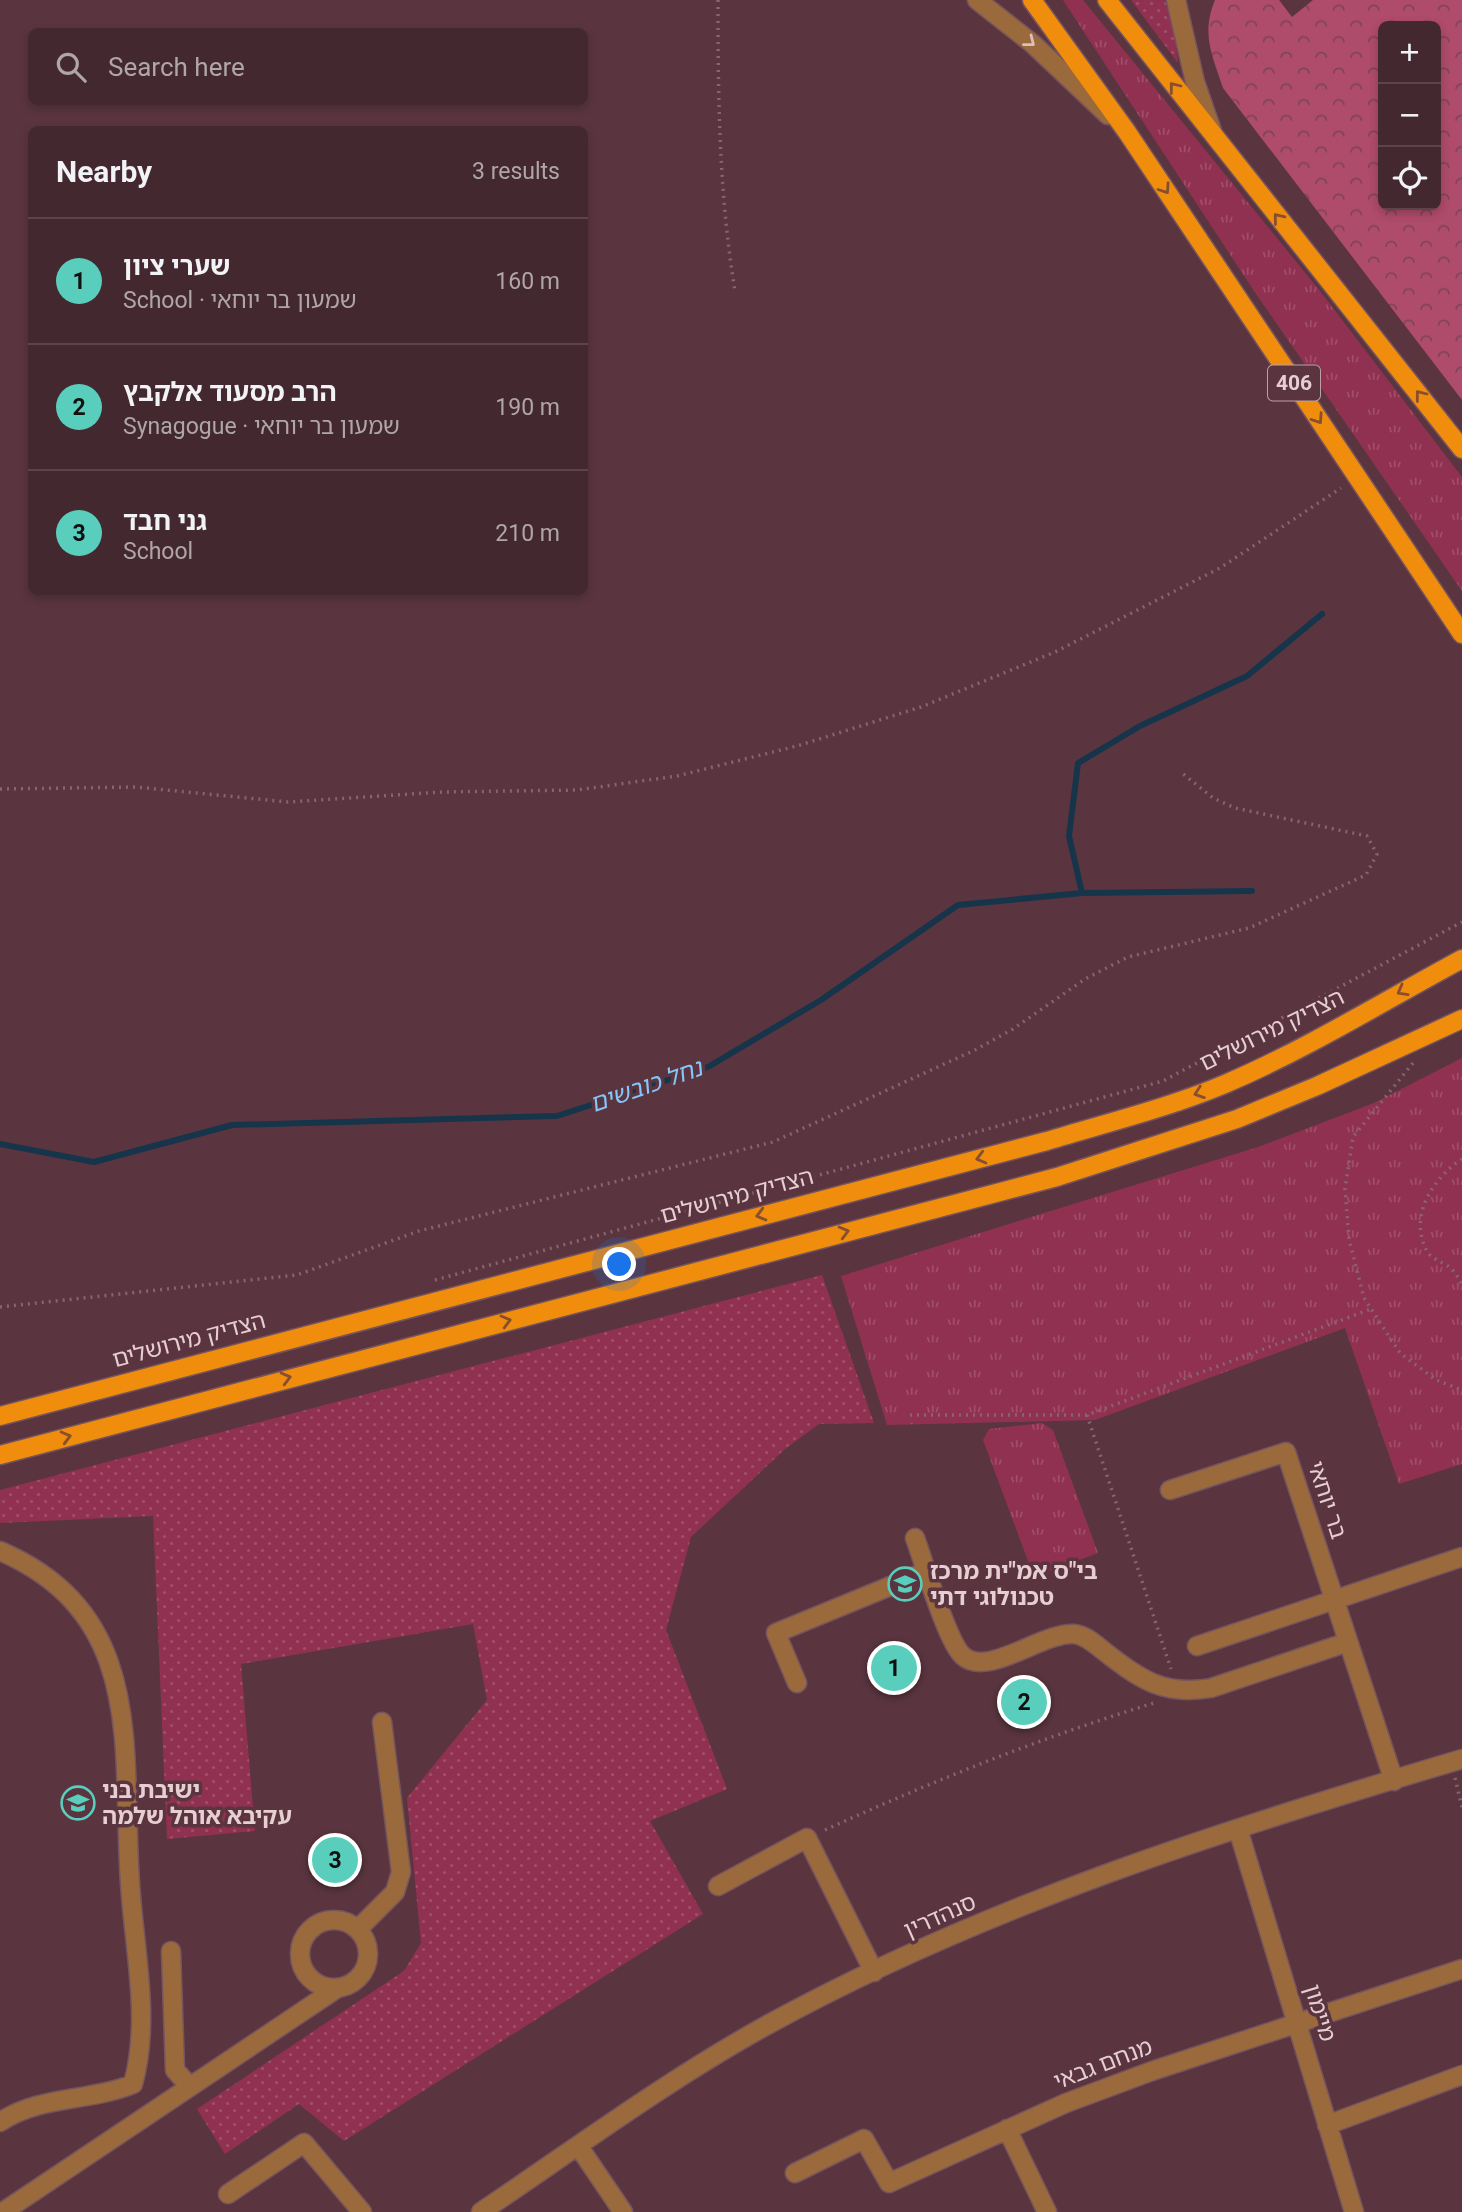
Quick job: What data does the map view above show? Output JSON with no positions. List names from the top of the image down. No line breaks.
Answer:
{"streets":{"main road":["406","הצדיק מירושלים"],"street":["בר יוחאי","סנהדרין","מיימון","מנחם גבאי"]},"crossings":[["בר יוחאי","סנהדרין"],["סנהדרין","מיימון"],["מיימון","מנחם גבאי"]],"water":["נחל כובשים"],"places":{"school or university":["בי\"ס אמ\"ית מרכז טכנולוגי דתי","ישיבת בני עקיבא אוהל שלמה"]},"page":{"map_buttons":["+","−"],"search":"Search here","heading":["Nearby","3 results"],"list":[{"mark":"1","name":"שערי ציון","note":"School · שמעון בר יוחאי","value":"160 m"},{"mark":"2","name":"הרב מסעוד אלקבץ","note":"Synagogue · שמעון בר יוחאי","value":"190 m"},{"mark":"3","name":"גני חבד","note":"School","value":"210 m"}],"pins":["1","2","3"]}}
